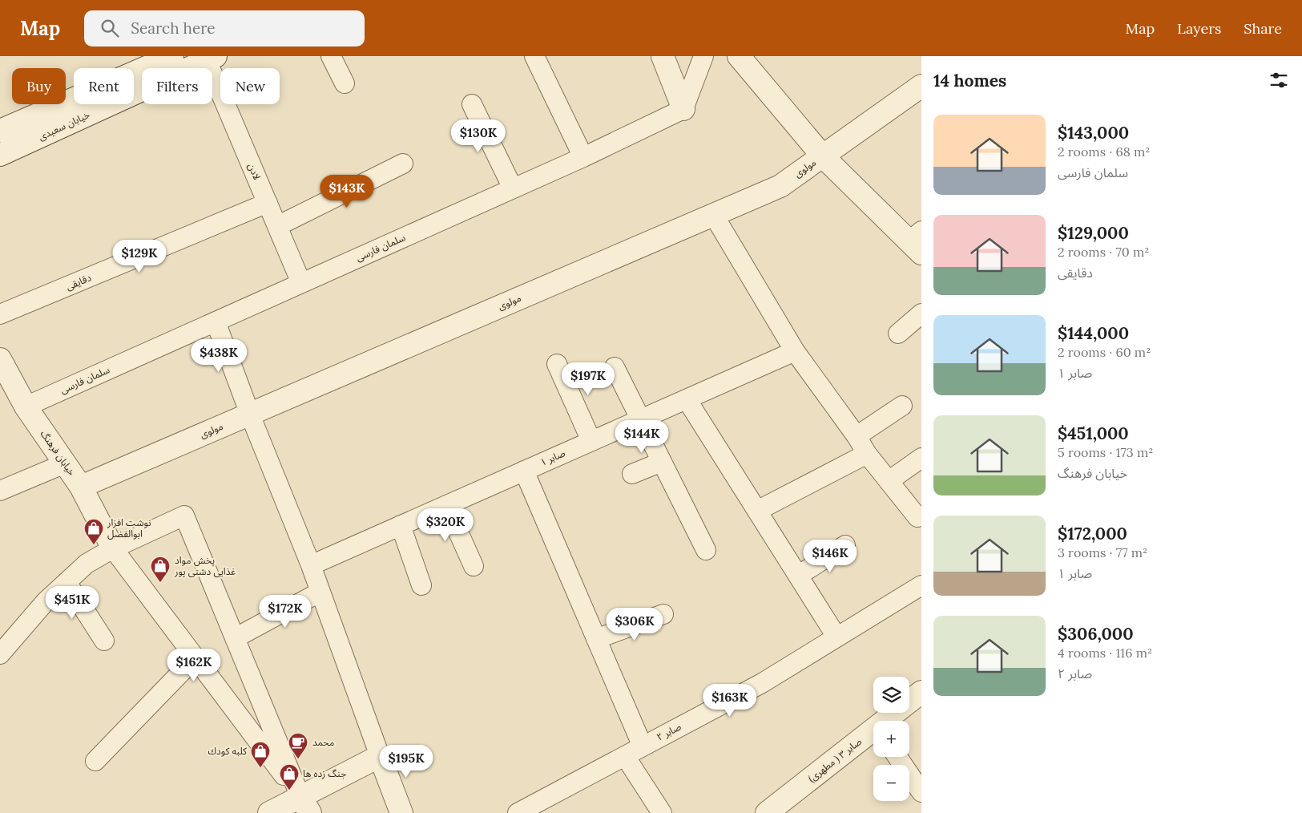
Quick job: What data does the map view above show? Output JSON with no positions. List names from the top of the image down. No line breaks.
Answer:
{"streets":{"street":["خیابان سعیدی","مولوی","لادن","سلمان فارسی","دقایقی","خیابان فرهنگ","صابر ۱","صابر ۲","صابر ۳ ( مطهری)"]},"crossings":[["خیابان سعیدی","لادن"],["مولوی","خیابان فرهنگ"],["لادن","سلمان فارسی"],["لادن","دقایقی"],["سلمان فارسی","خیابان فرهنگ"]],"places":{"shop":["نوشت افزار ابوالفضل","پخش مواد غذایی دشتی پور","كلبه كودك","جنگ زده ها"],"cafe":["محمد"]},"page":{"header":"Map","search":"Search here","nav":["Map","Layers","Share"],"heading":"14 homes","chip":["Buy","Rent","Filters","New"],"list":[{"name":"$143,000","note":"2 rooms · 68 m² · سلمان فارسی"},{"name":"$129,000","note":"2 rooms · 70 m² · دقایقی"},{"name":"$144,000","note":"2 rooms · 60 m² · صابر ۱"},{"name":"$451,000","note":"5 rooms · 173 m² · خیابان فرهنگ"},{"name":"$172,000","note":"3 rooms · 77 m² · صابر ۱"},{"name":"$306,000","note":"4 rooms · 116 m² · صابر ۲"}],"price":["$130K","$143K","$129K","$438K","$197K","$144K","$320K","$146K","$451K","$172K","$306K","$162K","$163K","$195K"],"map_buttons":["+","−"]}}
